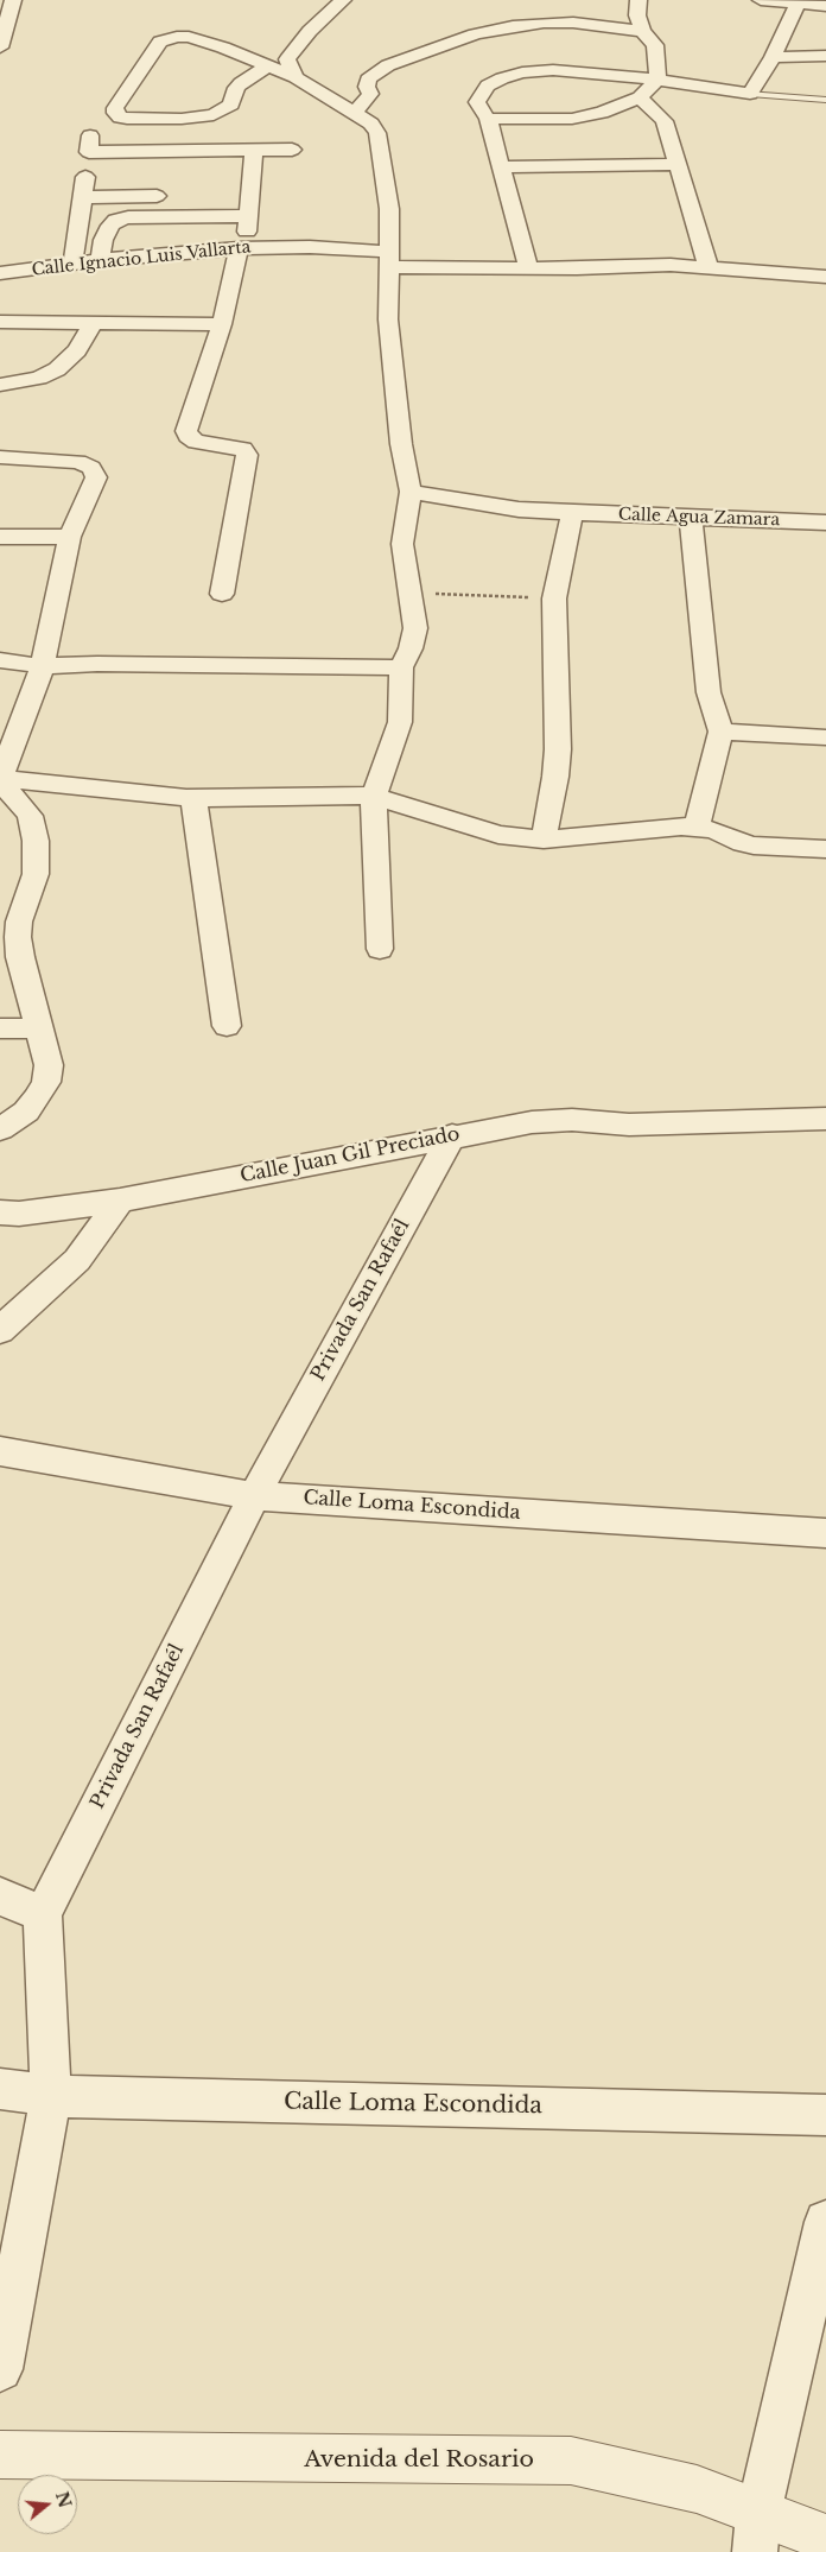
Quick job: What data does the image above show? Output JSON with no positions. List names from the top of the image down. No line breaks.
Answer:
{"streets":{"street":["Calle Ignacio Luis Vallarta","Calle Agua Zamara","Calle Juan Gil Preciado","Privada San Rafaél","Calle Loma Escondida","Avenida del Rosario"]},"crossings":[["Calle Juan Gil Preciado","Privada San Rafaél"],["Privada San Rafaél","Calle Loma Escondida"]],"north":"right"}
